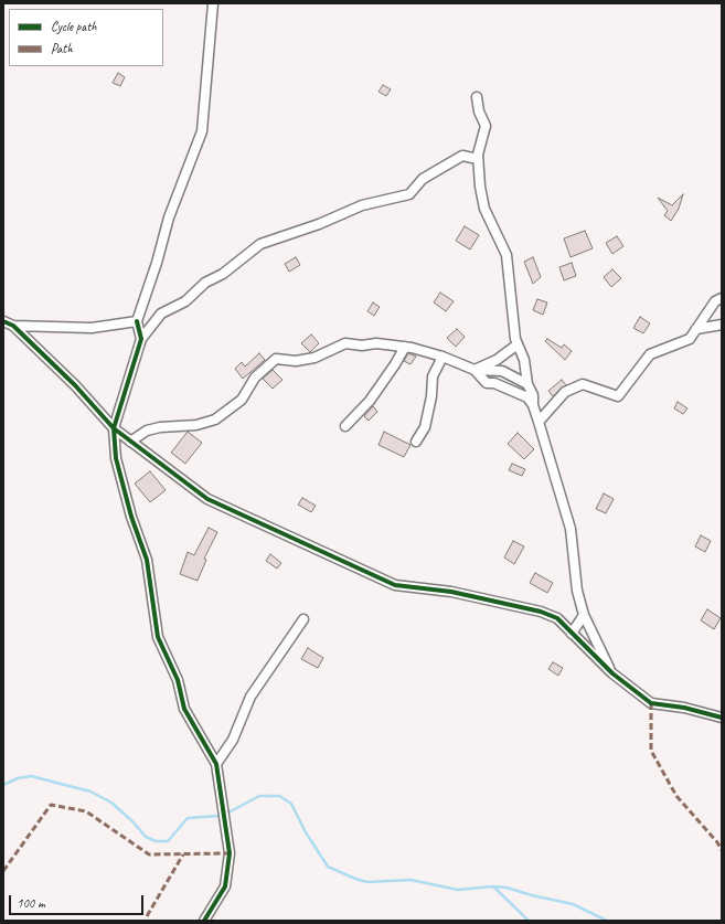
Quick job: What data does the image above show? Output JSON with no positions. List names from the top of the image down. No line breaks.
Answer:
{"legend":["Cycle path","Path"],"scale_bar":"100 m"}
